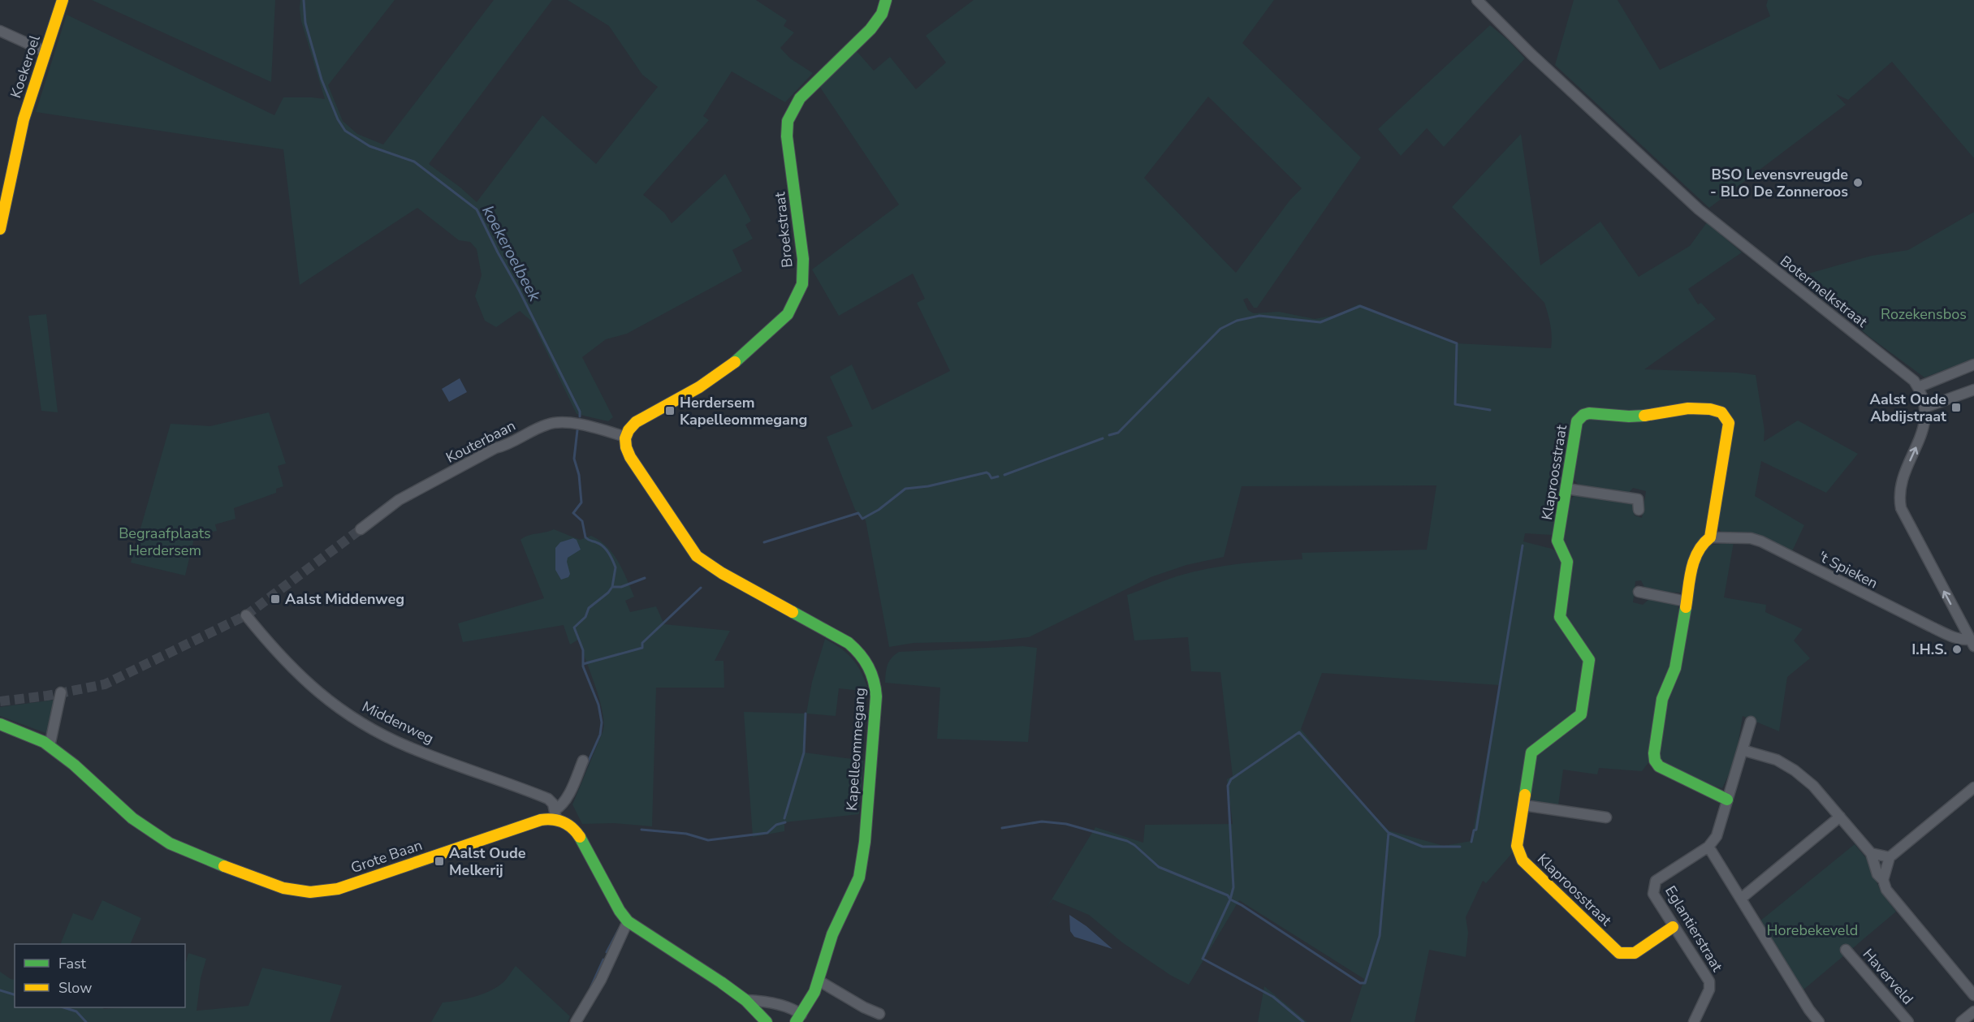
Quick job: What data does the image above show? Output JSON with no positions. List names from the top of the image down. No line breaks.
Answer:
{"streets":{"street":["Koekeroel","Broekstraat","Botermelkstraat","Kouterbaan","Klaproosstraat","'t Spieken","Middenweg","Kapelleommegang","Grote Baan","Eglantierstraat","Haverveld"]},"crossings":[["Broekstraat","Kouterbaan"],["Broekstraat","Kapelleommegang"],["Botermelkstraat","'t Spieken"],["Kouterbaan","Kapelleommegang"],["Klaproosstraat","'t Spieken"],["Klaproosstraat","Eglantierstraat"],["Middenweg","Grote Baan"]],"water":["koekeroelbeek"],"parks":["Rozekensbos","Begraafplaats Herdersem","Horebekeveld"],"places":{"other":["BSO Levensvreugde - BLO De Zonneroos","I.H.S."],"transit":["Aalst Oude Abdijstraat","Herdersem Kapelleommegang","Aalst Middenweg","Aalst Oude Melkerij"]},"legend":["Fast","Slow"]}
